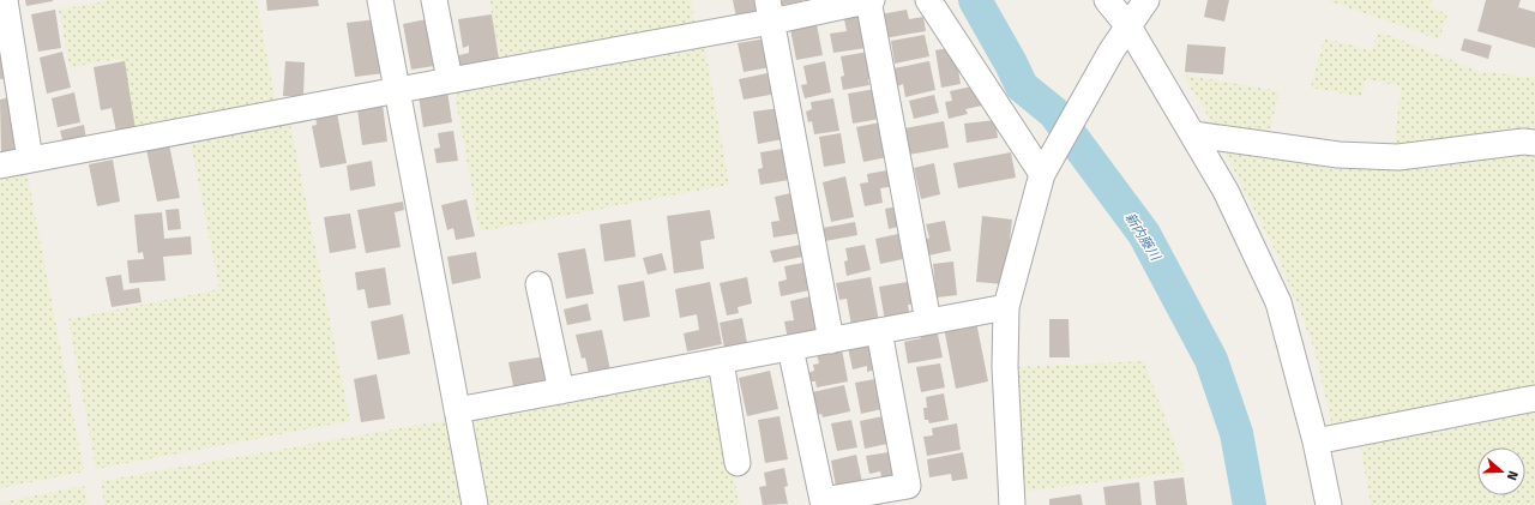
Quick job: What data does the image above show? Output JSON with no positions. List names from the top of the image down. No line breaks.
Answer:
{"water":["新内藤川"],"north":"right"}
